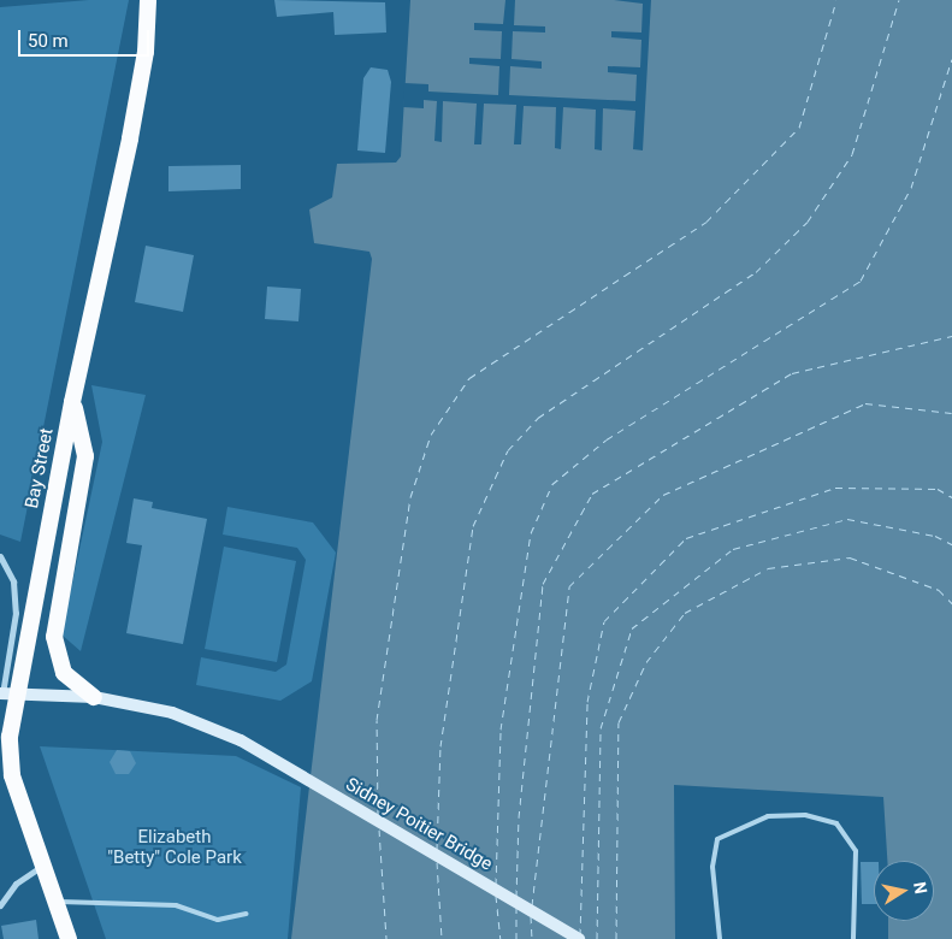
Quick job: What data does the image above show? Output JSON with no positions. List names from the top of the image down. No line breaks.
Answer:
{"streets":{"highway":["Bay Street"],"main road":["Sidney Poitier Bridge"]},"crossings":[["Bay Street","Sidney Poitier Bridge"]],"parks":["Elizabeth \"Betty\" Cole Park"],"scale_bar":"50 m","north":"right"}
